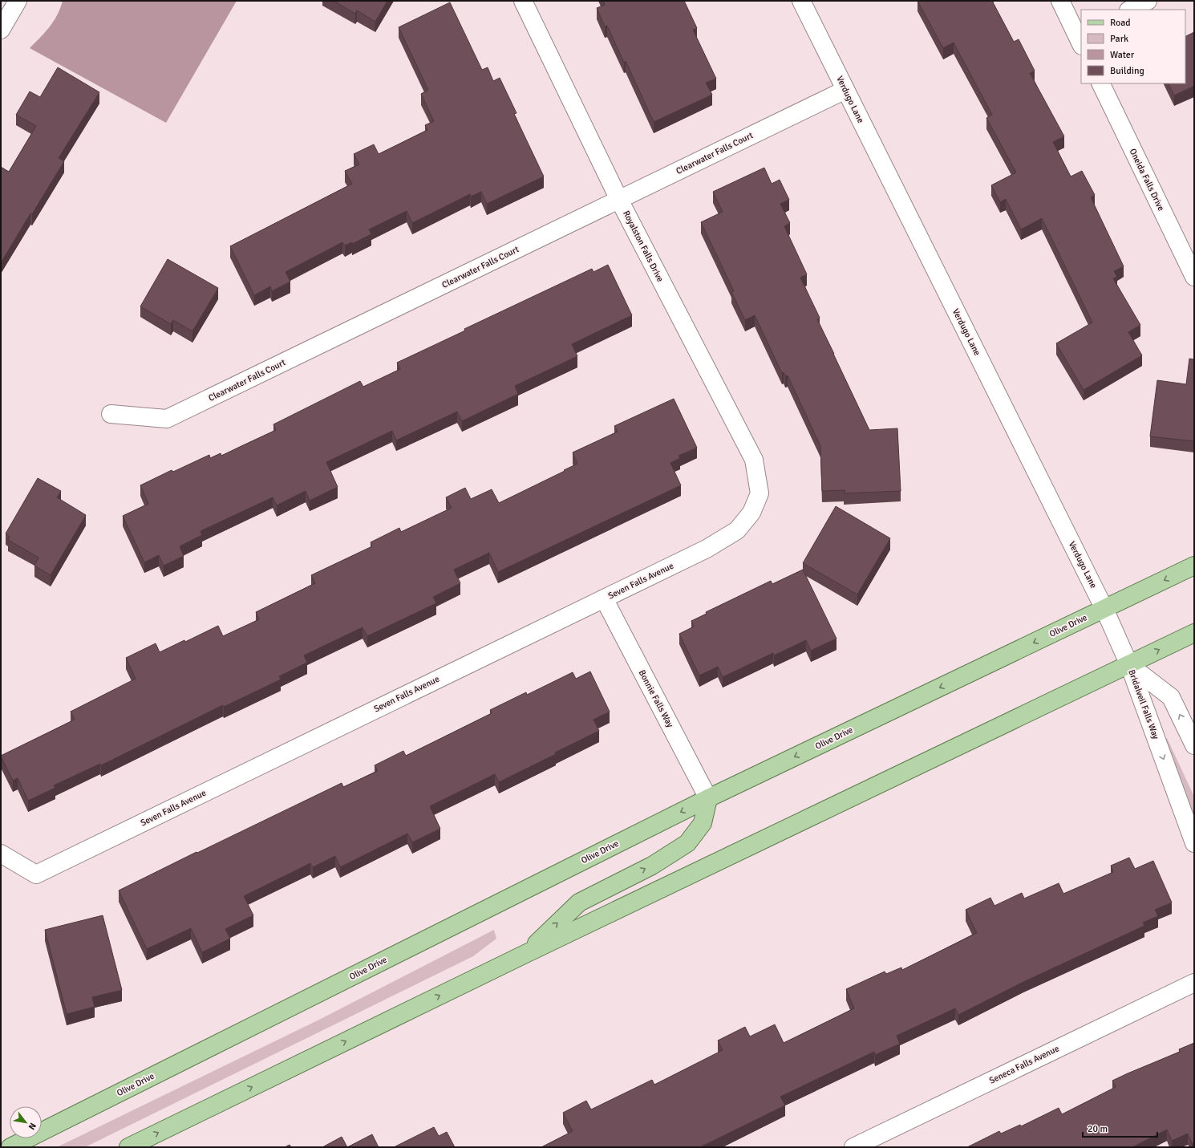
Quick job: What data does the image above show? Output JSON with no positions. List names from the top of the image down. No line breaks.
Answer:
{"streets":{"main road":["Olive Drive"],"street":["Verdugo Lane","Clearwater Falls Court","Oneida Falls Drive","Royalston Falls Drive","Seven Falls Avenue","Bonnie Falls Way","Bridalveil Falls Way","Seneca Falls Avenue"]},"crossings":[["Verdugo Lane","Clearwater Falls Court"],["Verdugo Lane","Olive Drive"],["Verdugo Lane","Bridalveil Falls Way"],["Clearwater Falls Court","Royalston Falls Drive"],["Royalston Falls Drive","Seven Falls Avenue"],["Seven Falls Avenue","Bonnie Falls Way"],["Olive Drive","Bonnie Falls Way"]],"legend":["Road","Park","Water","Building"],"scale_bar":"20 m","north":"bottom right"}
